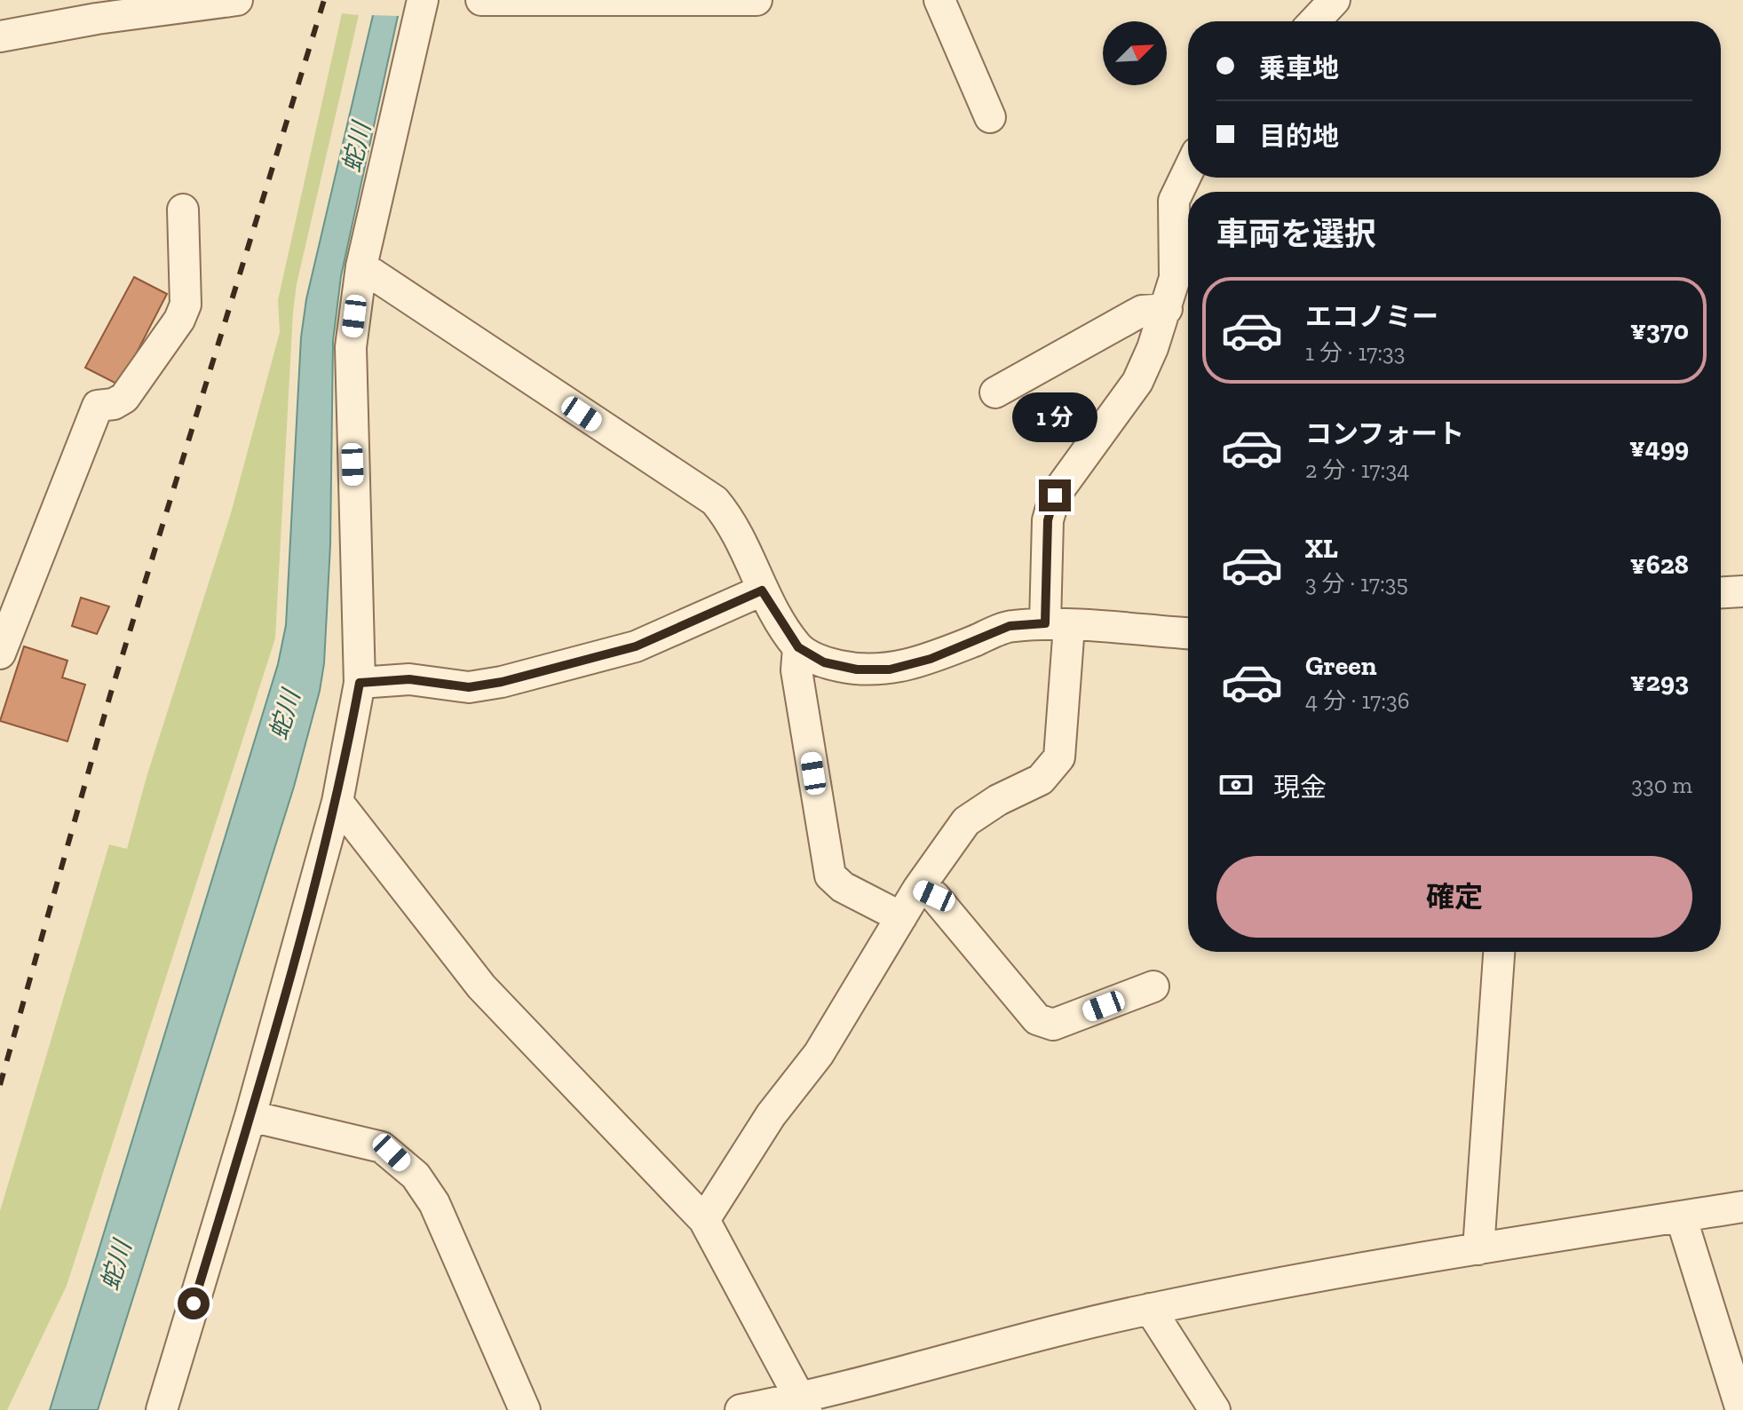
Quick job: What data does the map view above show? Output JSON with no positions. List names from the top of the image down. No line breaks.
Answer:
{"water":["蛇川"],"north":"top right","page":{"banner":["乗車地","目的地"],"heading":"車両を選択","list":[{"name":"エコノミー","note":"1 分 · 17:33","value":"¥370"},{"name":"コンフォート","note":"2 分 · 17:34","value":"¥499"},{"name":"XL","note":"3 分 · 17:35","value":"¥628"},{"name":"Green","note":"4 分 · 17:36","value":"¥293"}],"bubble":"1 分","pay":["現金","330 m"],"buttons":"確定"}}
